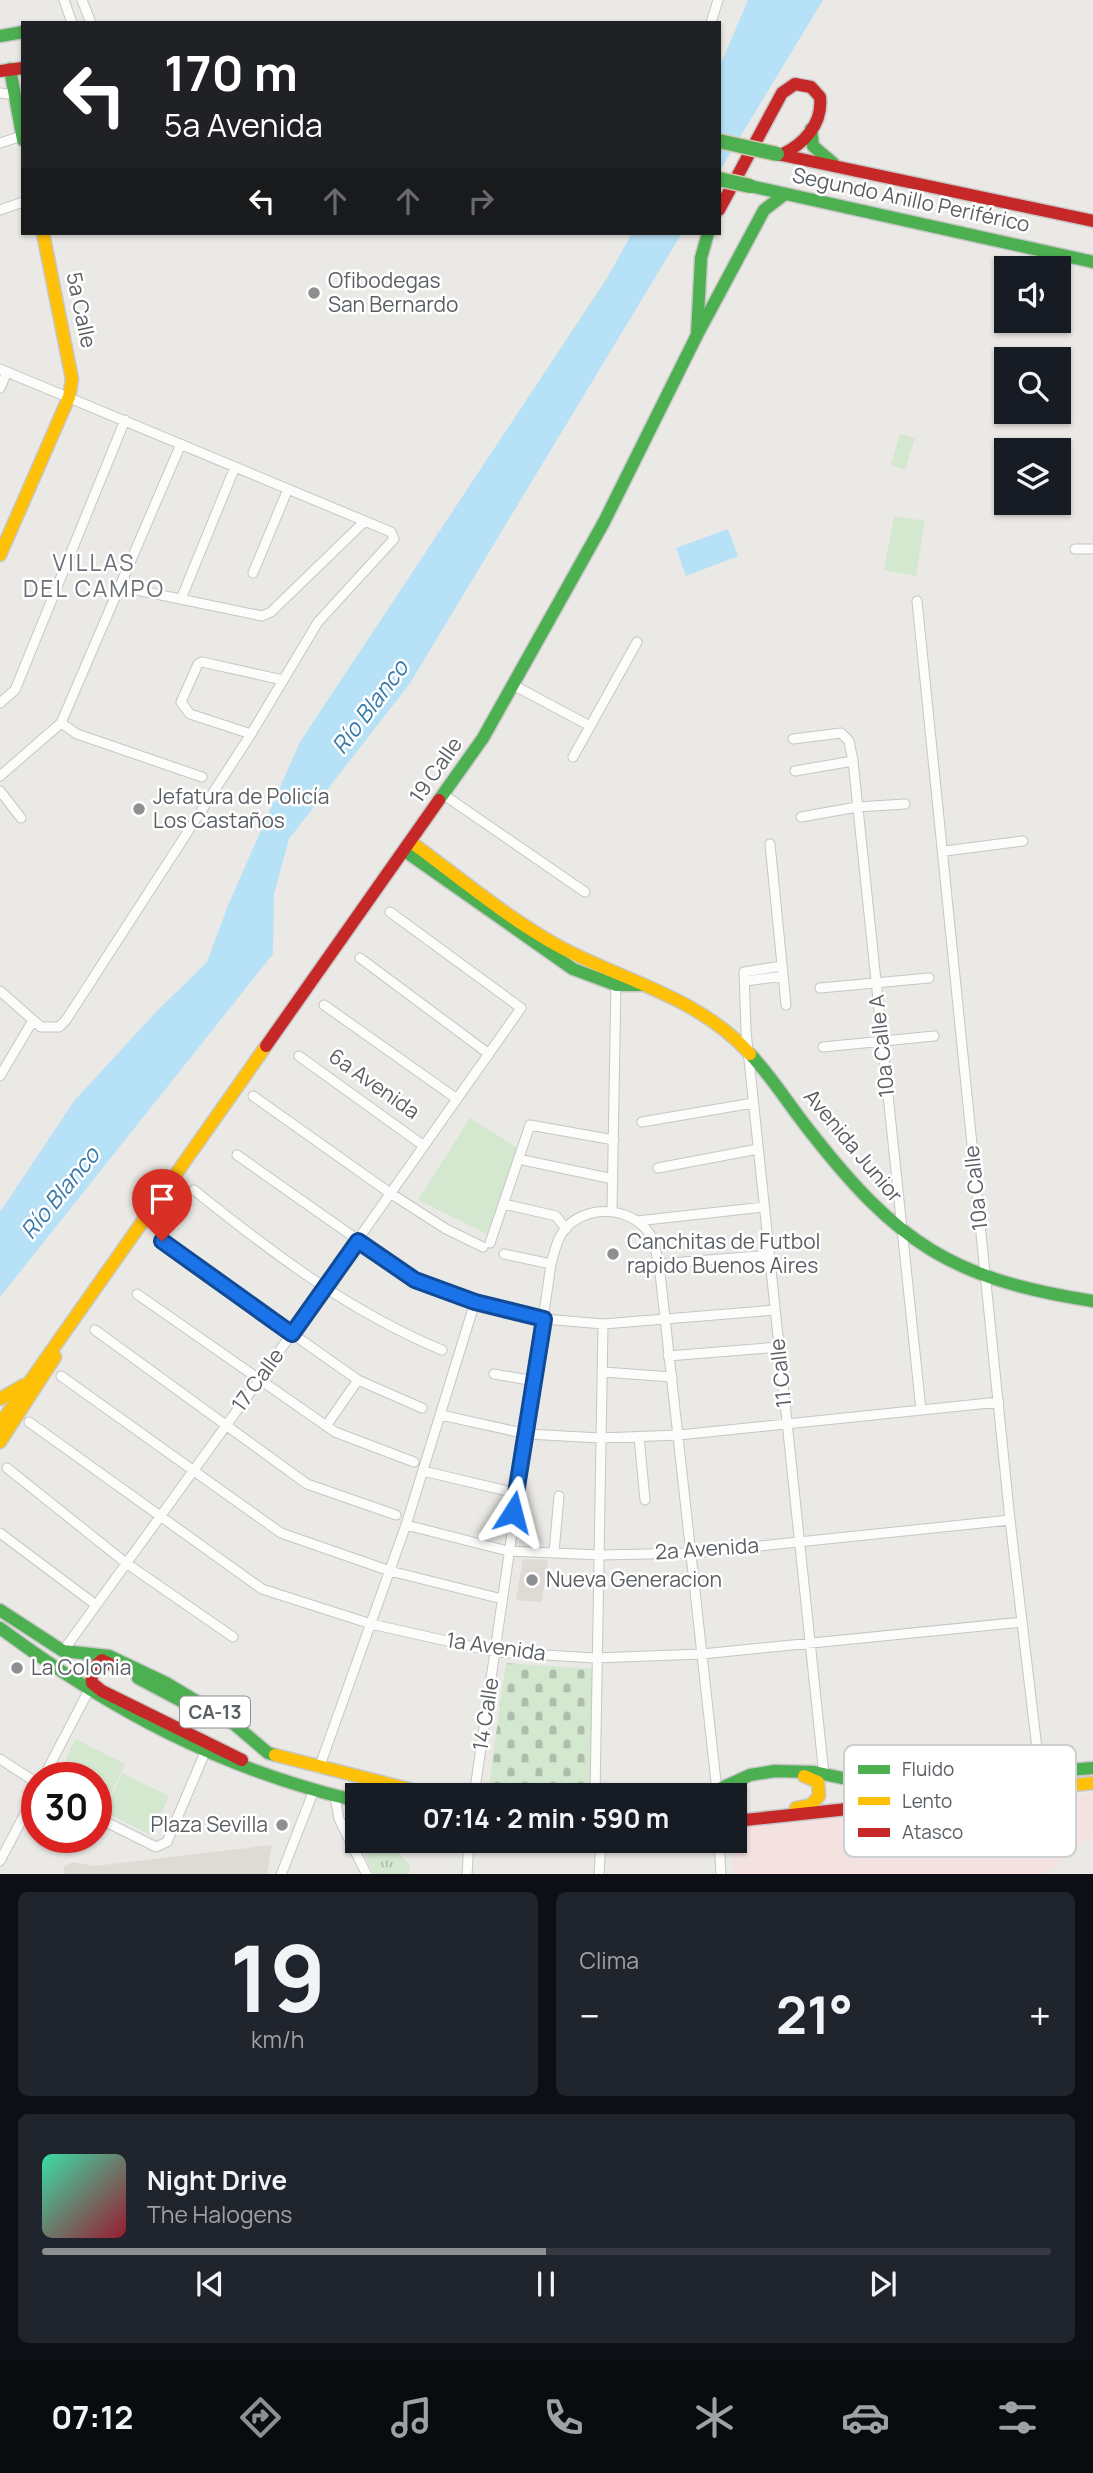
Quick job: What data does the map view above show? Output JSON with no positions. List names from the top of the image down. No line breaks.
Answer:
{"streets":{"main road":["Segundo Anillo Periférico","5a Calle","19 Calle","Avenida Junior","CA-13"],"street":["10a Calle A","6a Avenida","10a Calle","11 Calle","17 Calle","2a Avenida","1a Avenida","14 Calle"]},"crossings":[["Segundo Anillo Periférico","19 Calle"],["19 Calle","Avenida Junior"],["10a Calle A","Avenida Junior"],["6a Avenida","17 Calle"],["Avenida Junior","10a Calle"],["Avenida Junior","11 Calle"],["10a Calle","2a Avenida"],["10a Calle","1a Avenida"],["11 Calle","2a Avenida"],["11 Calle","1a Avenida"],["17 Calle","1a Avenida"],["17 Calle","CA-13"],["2a Avenida","14 Calle"],["1a Avenida","14 Calle"]],"districts":["VILLAS DEL CAMPO"],"water":["Río Blanco"],"places":["Ofibodegas San Bernardo","Jefatura de Policía Los Castaños","Canchitas de Futbol rapido Buenos Aires","Nueva Generacion","La Colonia","Plaza Sevilla"],"legend":["Fluido","Lento","Atasco"],"page":{"turn":["170 m","5a Avenida"],"limit":"30","trip":"07:14 · 2 min · 590 m","tile":[["19","km/h"],"Clima"],"heat":["−","21°","+"],"song":["Night Drive","The Halogens"],"tabs":"07:12"}}
